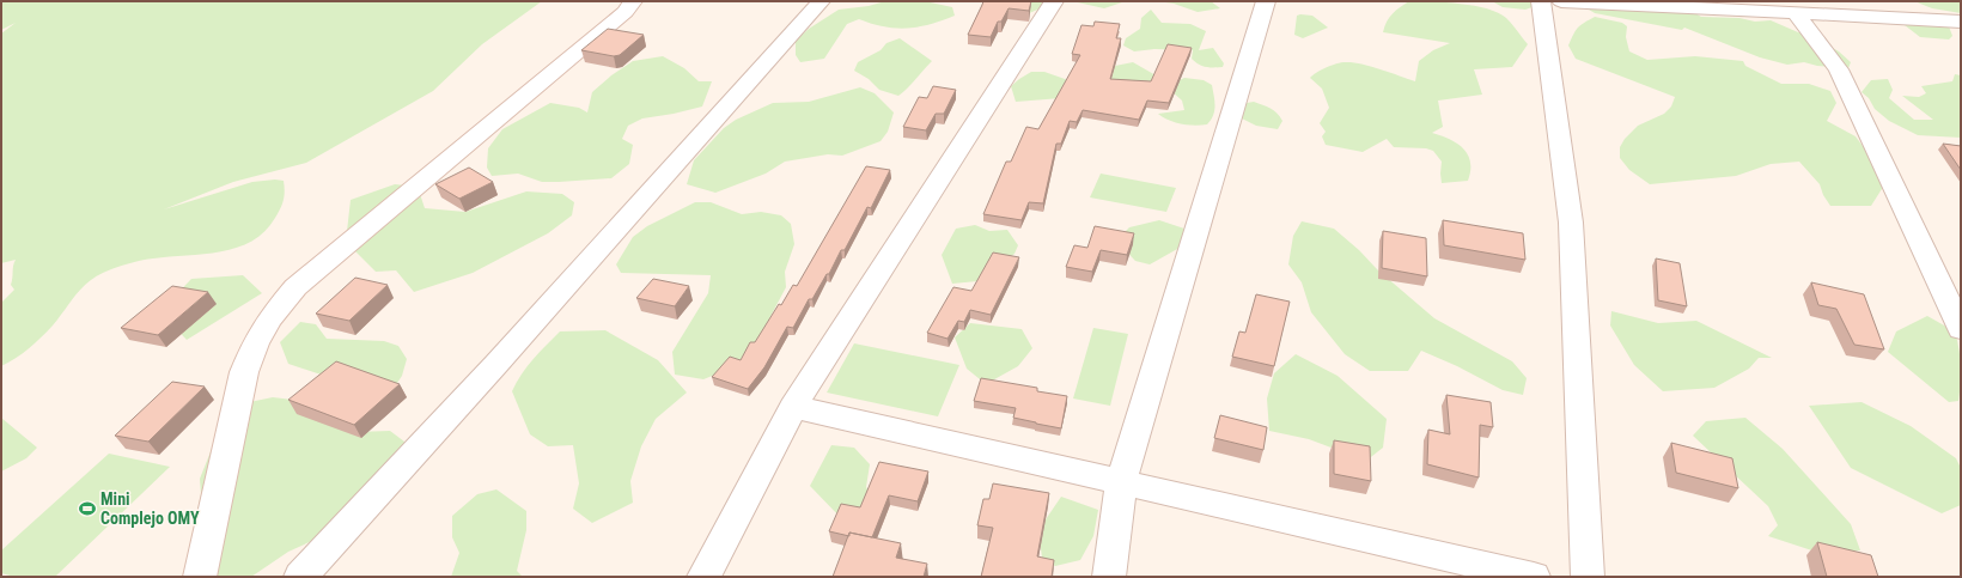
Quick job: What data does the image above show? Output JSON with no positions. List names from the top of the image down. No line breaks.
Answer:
{"places":{"sports":["Mini Complejo OMY"]}}
